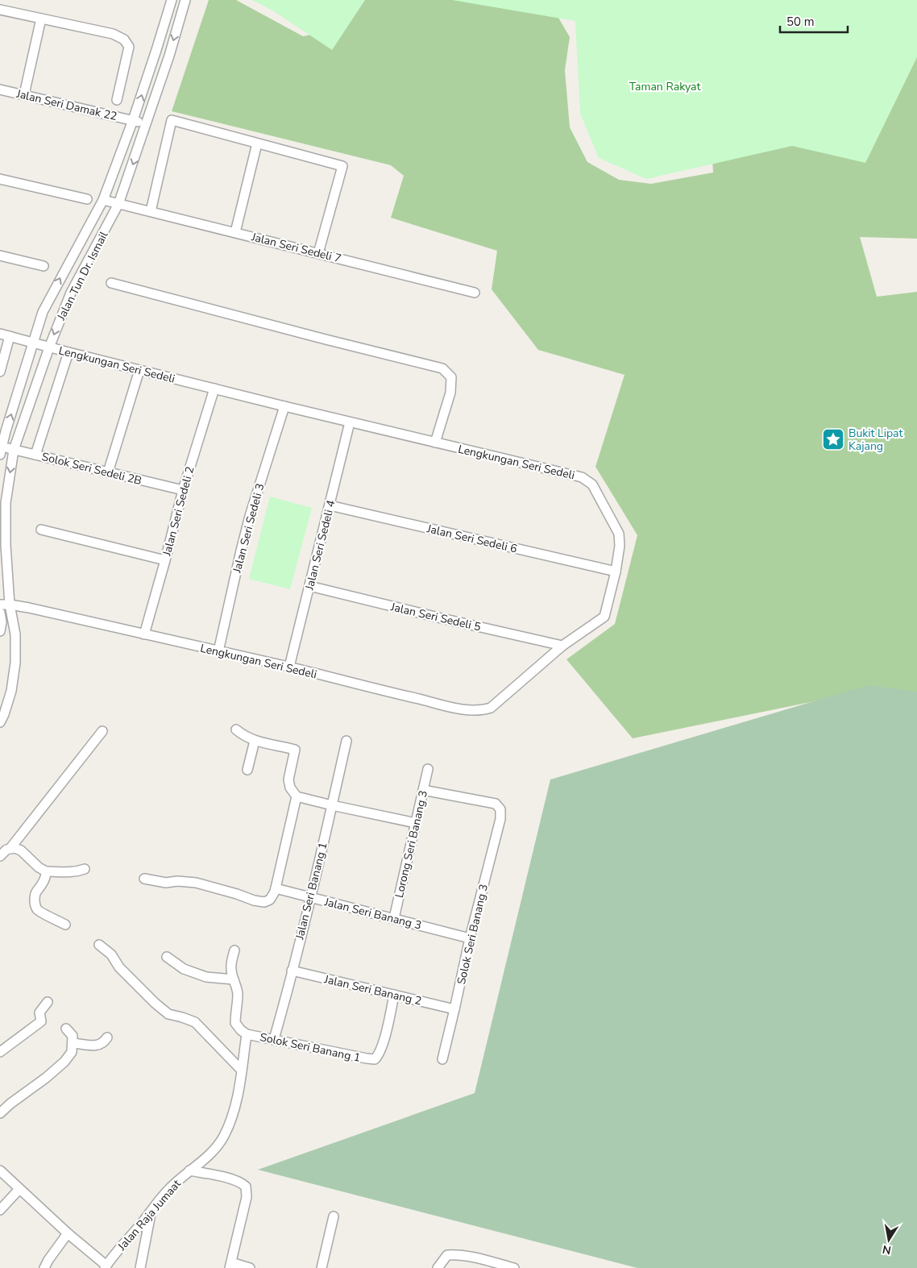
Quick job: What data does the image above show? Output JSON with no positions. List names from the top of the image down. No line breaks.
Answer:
{"streets":{"street":["Jalan Seri Damak 22","Jalan Seri Sedeli 7","Jalan Tun Dr. Ismail","Lengkungan Seri Sedeli","Solok Seri Sedeli 2B","Jalan Seri Sedeli 2","Jalan Seri Sedeli 3","Jalan Seri Sedeli 6","Jalan Seri Sedeli 4","Jalan Seri Sedeli 5","Lorong Seri Banang 3","Jalan Seri Banang 1","Jalan Seri Banang 3","Solok Seri Banang 3","Jalan Seri Banang 2","Solok Seri Banang 1","Jalan Raja Jumaat"]},"crossings":[["Jalan Seri Damak 22","Jalan Tun Dr. Ismail"],["Jalan Seri Sedeli 7","Jalan Tun Dr. Ismail"],["Jalan Tun Dr. Ismail","Lengkungan Seri Sedeli"],["Jalan Tun Dr. Ismail","Solok Seri Sedeli 2B"],["Lengkungan Seri Sedeli","Jalan Seri Sedeli 2"],["Lengkungan Seri Sedeli","Jalan Seri Sedeli 3"],["Lengkungan Seri Sedeli","Jalan Seri Sedeli 6"],["Lengkungan Seri Sedeli","Jalan Seri Sedeli 4"],["Lengkungan Seri Sedeli","Jalan Seri Sedeli 5"],["Solok Seri Sedeli 2B","Jalan Seri Sedeli 2"],["Jalan Seri Sedeli 6","Jalan Seri Sedeli 4"],["Jalan Seri Sedeli 4","Jalan Seri Sedeli 5"],["Lorong Seri Banang 3","Jalan Seri Banang 3"],["Lorong Seri Banang 3","Solok Seri Banang 3"],["Jalan Seri Banang 1","Jalan Seri Banang 3"],["Jalan Seri Banang 1","Jalan Seri Banang 2"],["Jalan Seri Banang 1","Solok Seri Banang 1"],["Jalan Seri Banang 3","Solok Seri Banang 3"],["Solok Seri Banang 3","Jalan Seri Banang 2"],["Jalan Seri Banang 2","Solok Seri Banang 1"],["Solok Seri Banang 1","Jalan Raja Jumaat"]],"parks":["Taman Rakyat"],"places":{"place":["Bukit Lipat Kajang"]},"scale_bar":"50 m","north":"bottom"}
